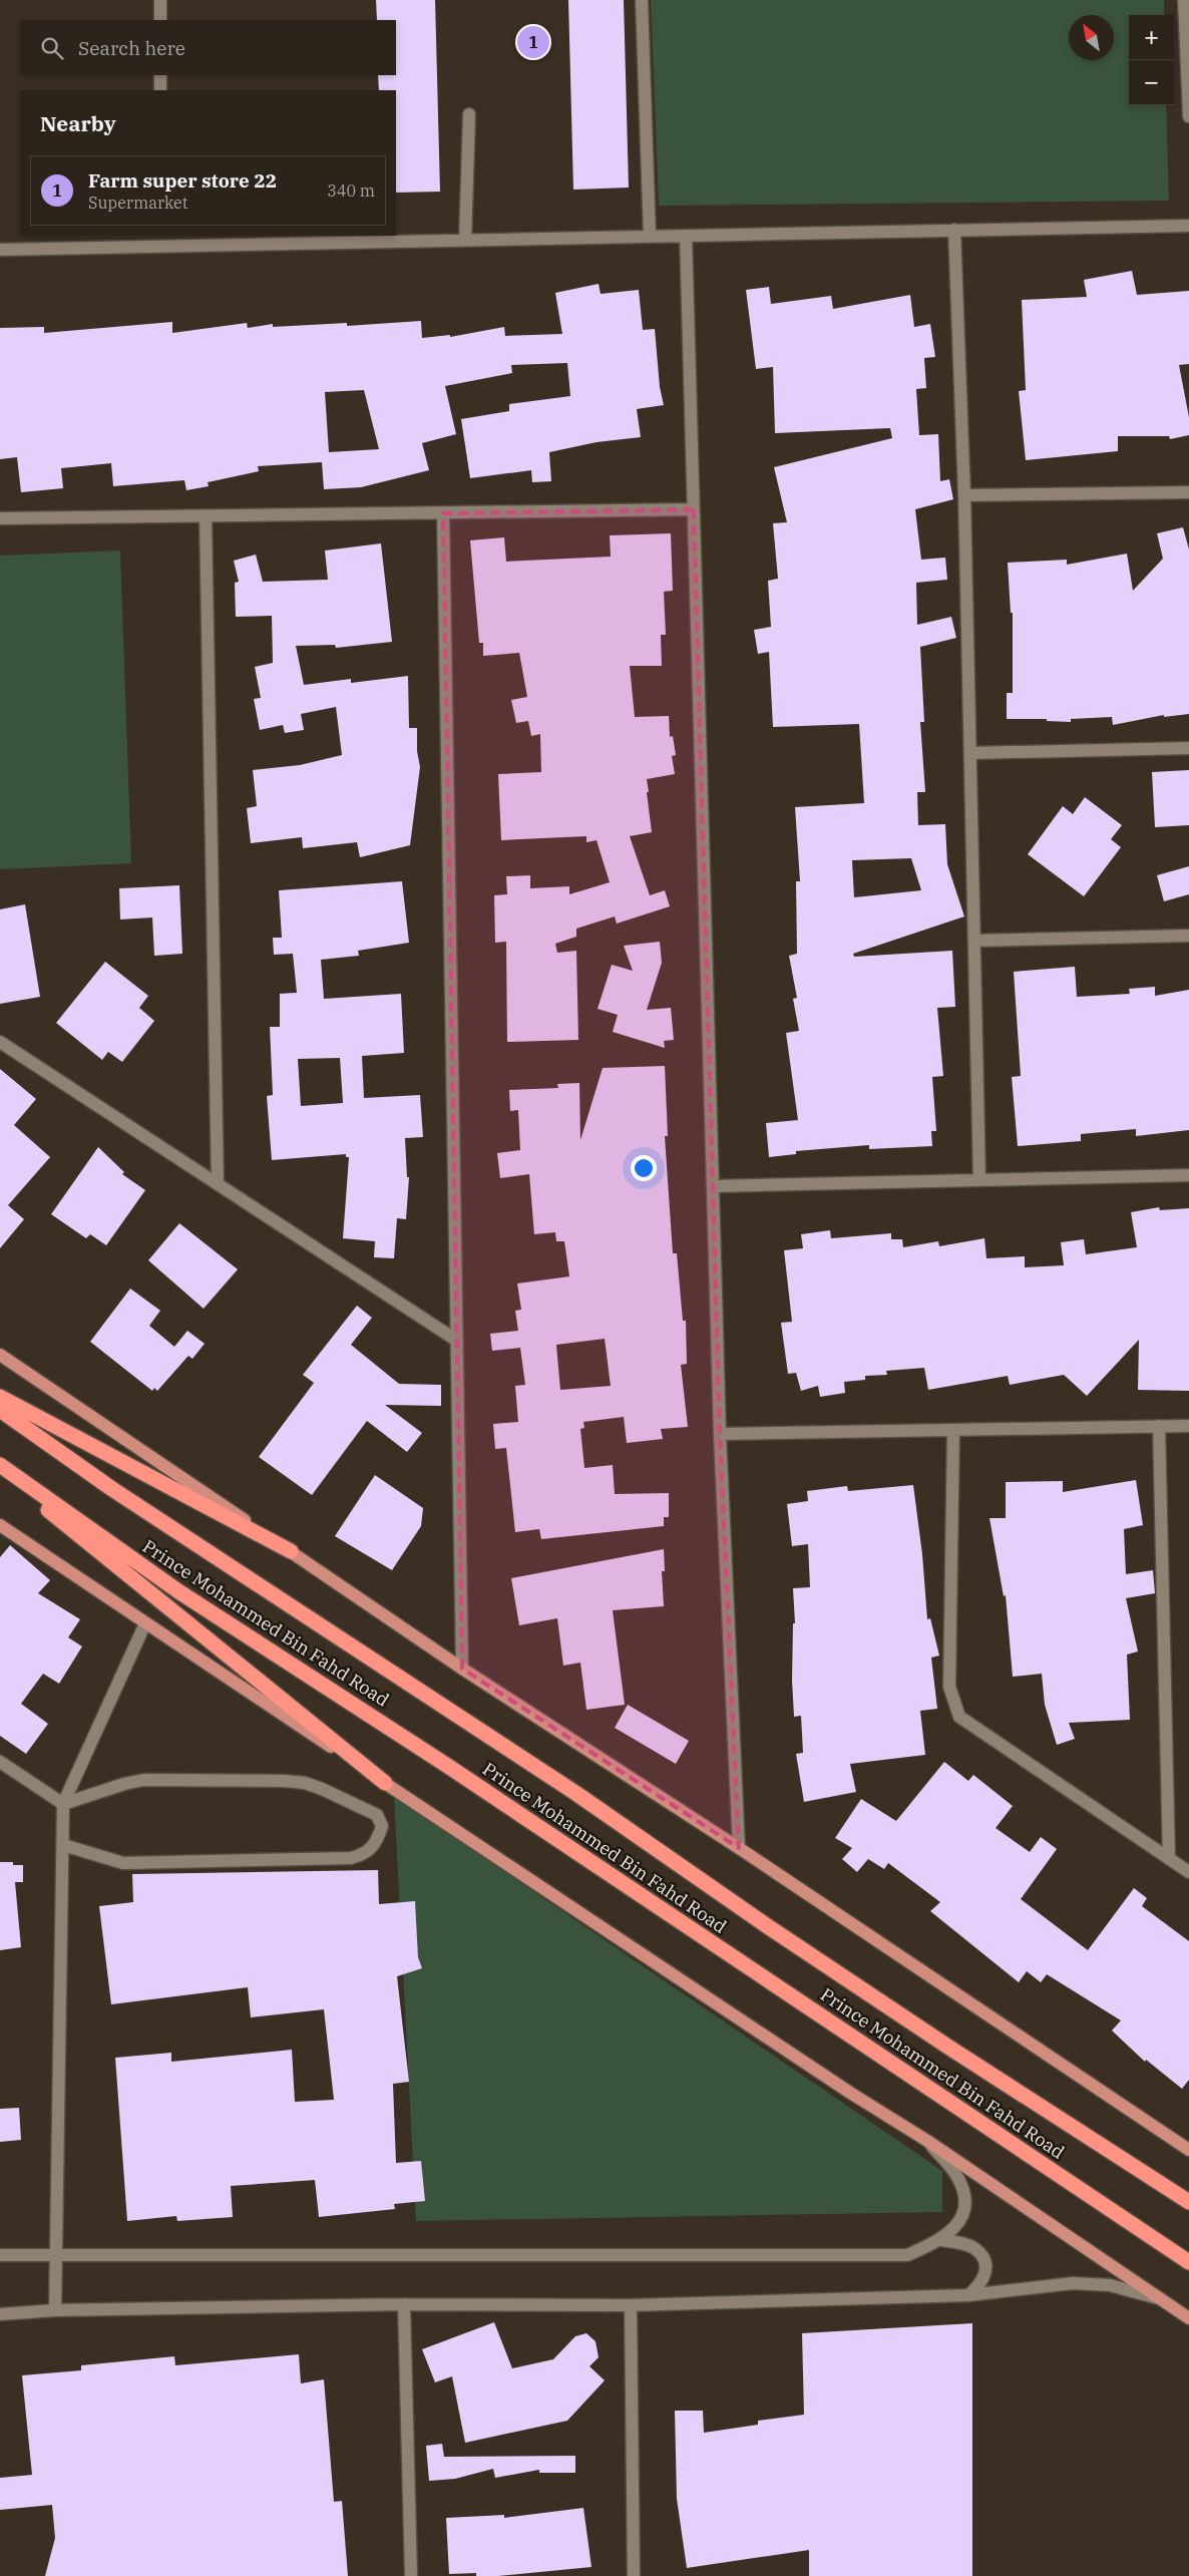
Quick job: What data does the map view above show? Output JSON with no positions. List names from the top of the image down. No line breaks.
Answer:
{"streets":{"highway":["Prince Mohammed Bin Fahd Road"]},"north":"top left","page":{"map_buttons":["+","−"],"search":"Search here","pins":"1","heading":"Nearby","list":[{"mark":"1","name":"Farm super store 22","note":"Supermarket","value":"340 m"}]}}
